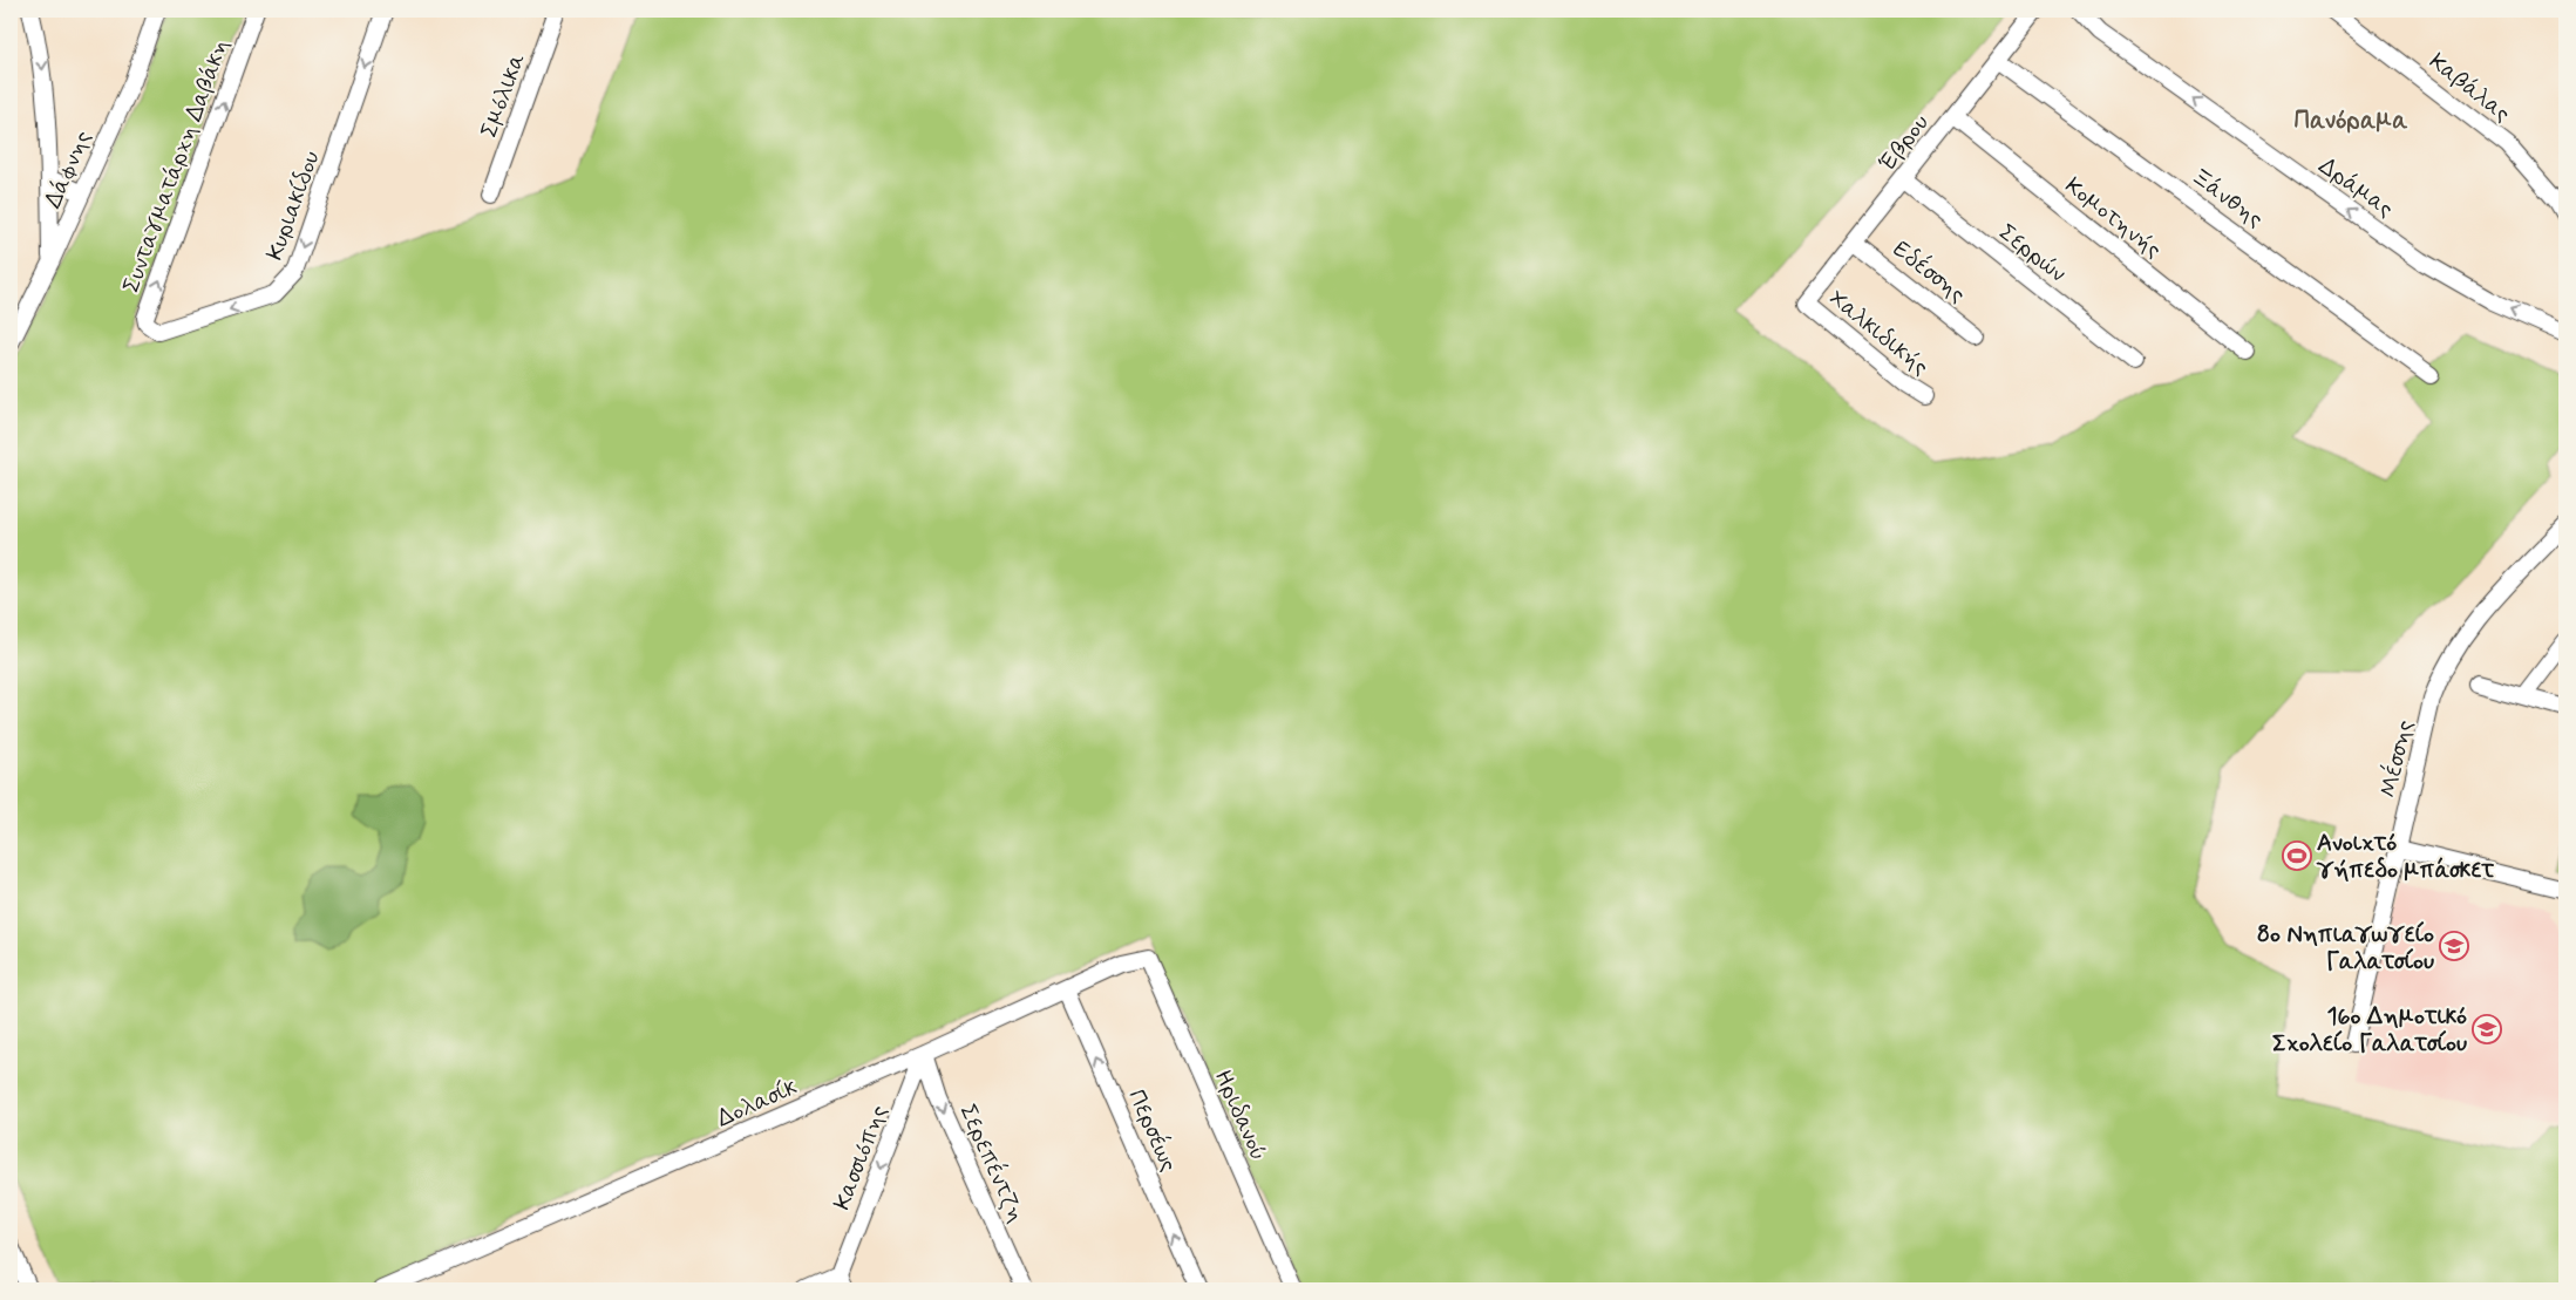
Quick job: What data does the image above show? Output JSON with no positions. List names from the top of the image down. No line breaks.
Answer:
{"streets":{"street":["Καβάλας","Σμόλικα","Έβρου","Συνταγματάρχη Δαβάκη","Δάφνης","Δράμας","Ξάνθης","Κυριακίδου","Κομοτηνής","Σερρών","Εδέσσης","Χαλκιδικής","Μέσσης","Δολασίκ","Ηριδανού","Περσέως","Κασσιόπης","Σερεπέντζη"]},"crossings":[["Έβρου","Ξάνθης"],["Έβρου","Κομοτηνής"],["Έβρου","Σερρών"],["Έβρου","Εδέσσης"],["Έβρου","Χαλκιδικής"],["Συνταγματάρχη Δαβάκη","Κυριακίδου"],["Δολασίκ","Ηριδανού"],["Δολασίκ","Περσέως"],["Δολασίκ","Κασσιόπης"],["Δολασίκ","Σερεπέντζη"],["Κασσιόπης","Σερεπέντζη"]],"one_way":["Δράμας","Κυριακίδου","Περσέως","Κασσιόπης","Σερεπέντζη"],"districts":["Πανόραμα"],"places":{"sports":["Ανοιχτό γήπεδο μπάσκετ"],"school or university":["8ο Νηπιαγωγείο Γαλατσίου","16ο Δημοτικό Σχολείο Γαλατσίου"]}}
